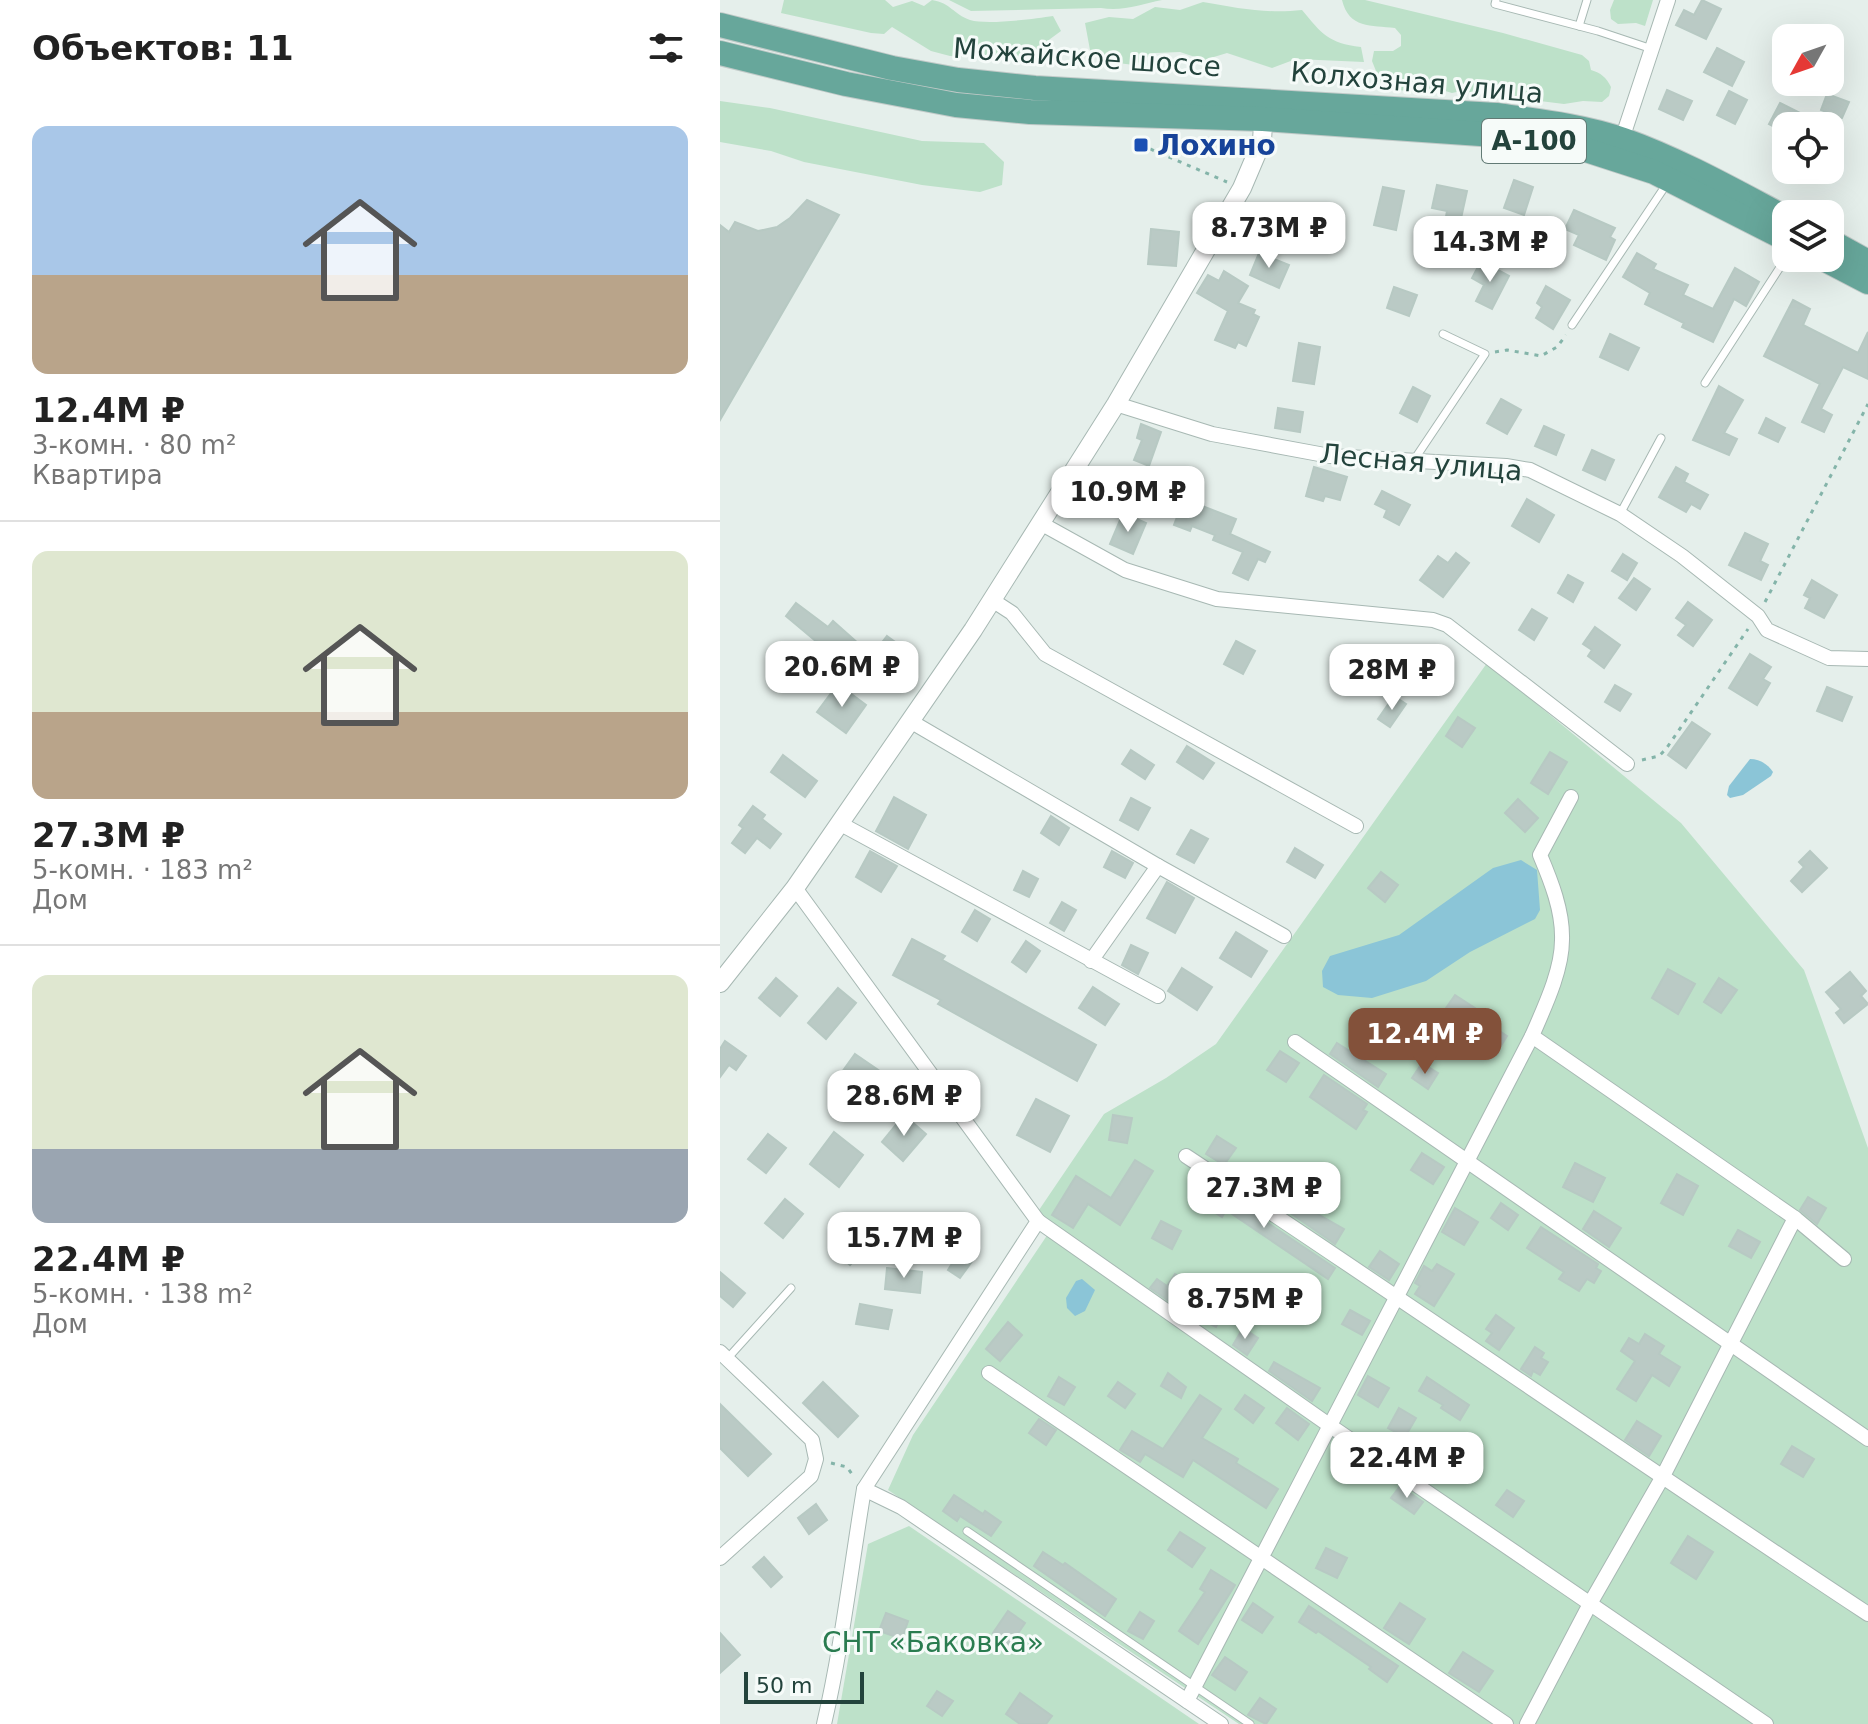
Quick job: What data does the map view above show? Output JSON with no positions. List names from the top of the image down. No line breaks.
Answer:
{"streets":{"main road":["Можайское шоссе","Колхозная улица","А-100"],"street":["Лесная улица"]},"crossings":[["Можайское шоссе","Колхозная улица"]],"parks":["СНТ «Баковка»"],"places":{"transit":["Лохино"]},"scale_bar":"50 m","north":"bottom left","page":{"heading":"Объектов: 11","list":[{"name":"12.4M ₽","note":"3-комн. · 80 m² · Квартира"},{"name":"27.3M ₽","note":"5-комн. · 183 m² · Дом"},{"name":"22.4M ₽","note":"5-комн. · 138 m² · Дом"}],"price":["8.73M ₽","14.3M ₽","10.9M ₽","20.6M ₽","28M ₽","12.4M ₽","28.6M ₽","27.3M ₽","15.7M ₽","8.75M ₽","22.4M ₽"],"scale":"50 m"}}
